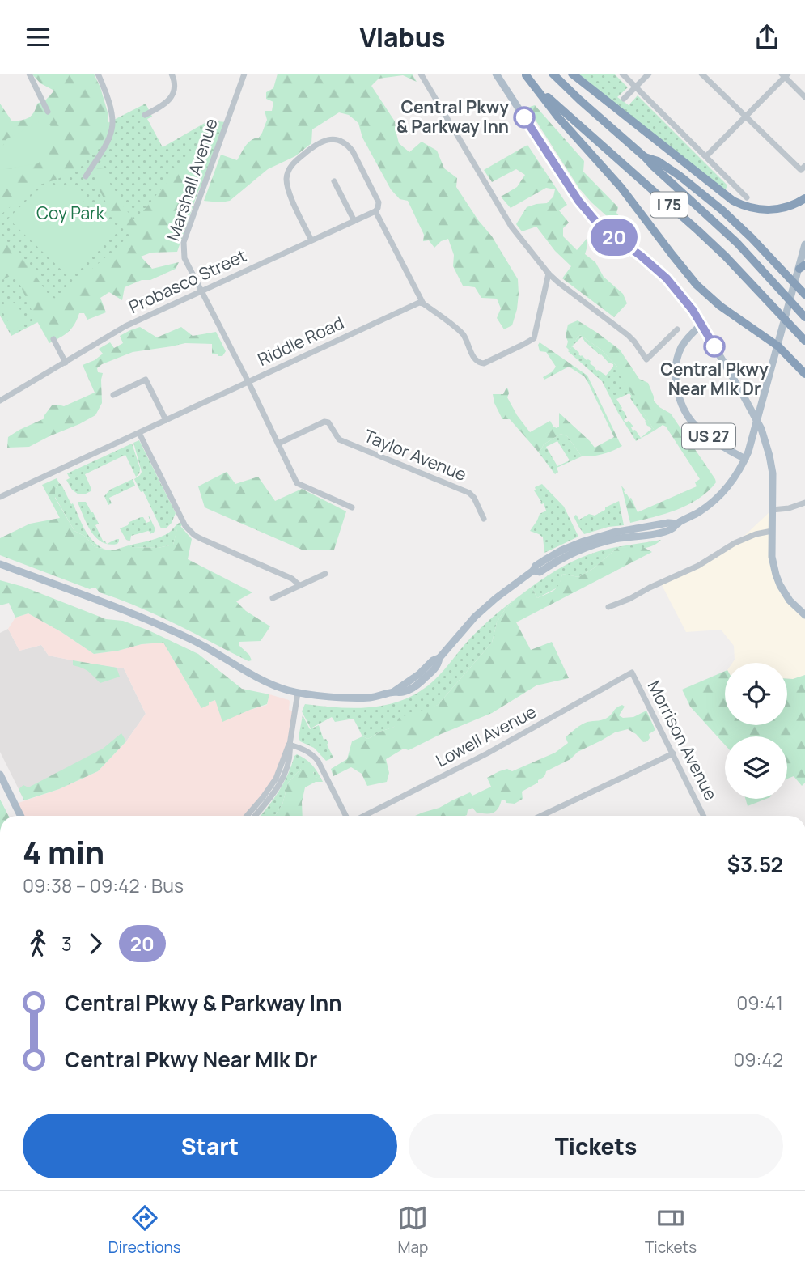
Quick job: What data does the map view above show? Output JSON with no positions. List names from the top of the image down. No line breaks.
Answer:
{"streets":{"highway":["I 75"],"main road":["US 27"],"street":["Marshall Avenue","Probasco Street","Riddle Road","Taylor Avenue","Lowell Avenue","Morrison Avenue"]},"crossings":[["Marshall Avenue","Probasco Street"],["Marshall Avenue","Riddle Road"],["Marshall Avenue","Taylor Avenue"],["Lowell Avenue","Morrison Avenue"]],"parks":["Coy Park"],"places":["Central Pkwy & Parkway Inn","Central Pkwy Near Mlk Dr"],"lines":["bus line 20"],"page":{"header":"Viabus","on_map":"20","heading":["4 min","09:38 – 09:42 · Bus","$3.52"],"legs":["3","20"],"list":[{"name":"Central Pkwy & Parkway Inn","value":"09:41"},{"name":"Central Pkwy Near Mlk Dr","value":"09:42"}],"buttons":["Start","Tickets"],"tabs":["Directions","Map","Tickets"]}}
